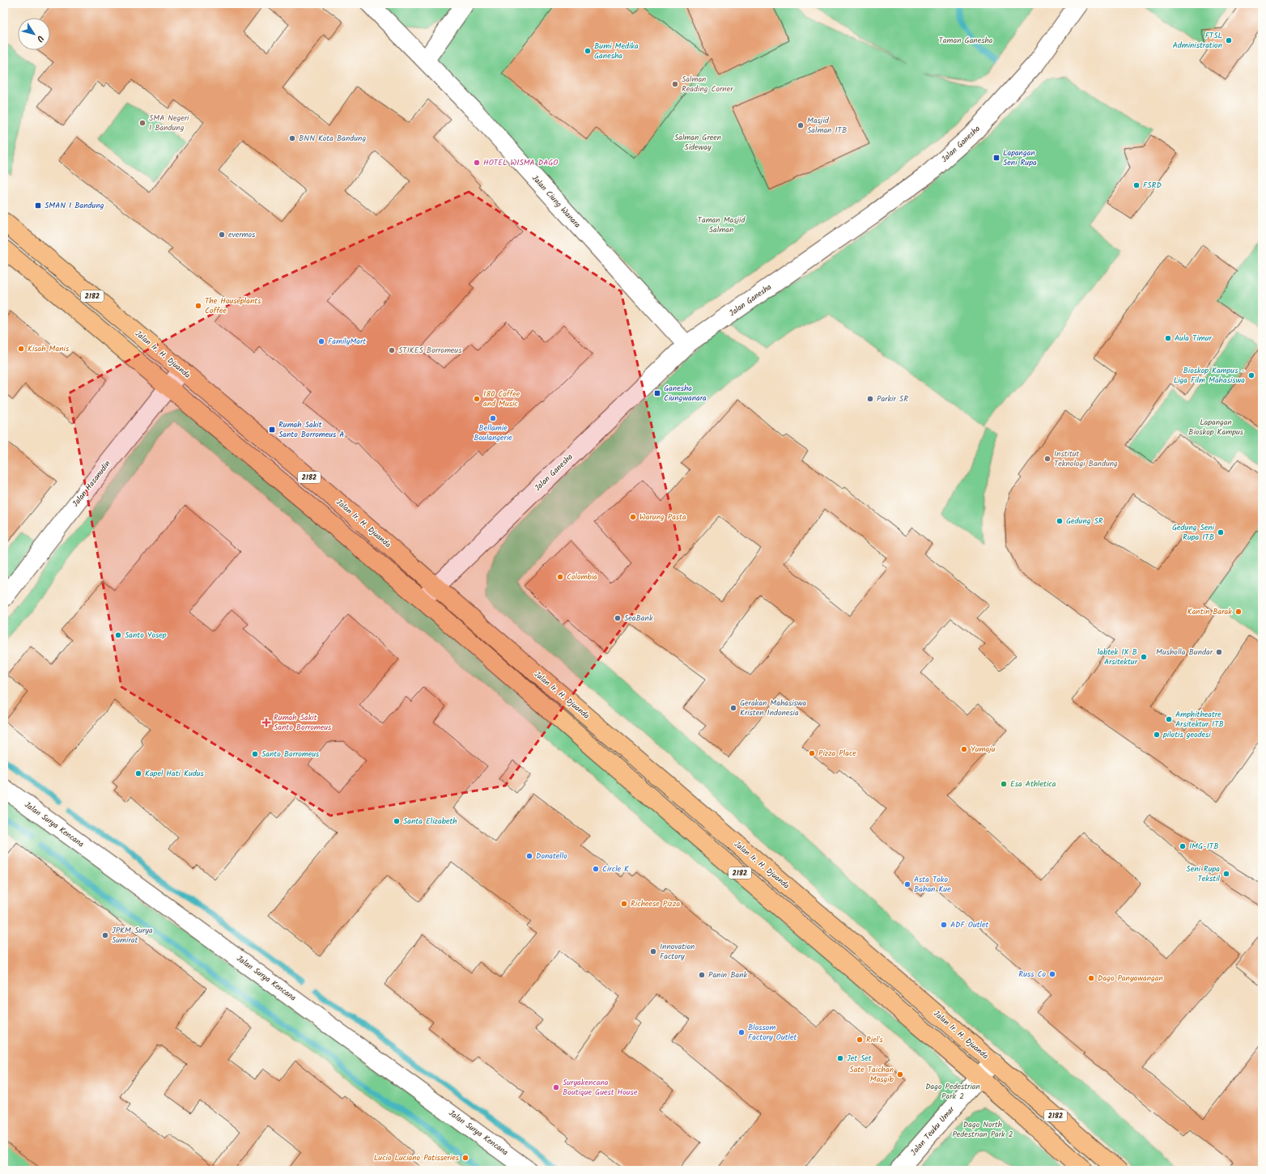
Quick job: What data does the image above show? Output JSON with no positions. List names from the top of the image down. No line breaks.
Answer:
{"streets":{"main road":["2182","Jalan Ir. H. Djuanda"],"street":["Jalan Ganesha","Jalan Ciung Wanara","Jalan Hasanudin","Jalan Surya Kencana","Jalan Teuku Umar"]},"crossings":[["Jalan Ganesha","Jalan Ciung Wanara"],["Jalan Ganesha","2182"],["Jalan Ganesha","Jalan Ir. H. Djuanda"],["2182","Jalan Hasanudin"],["2182","Jalan Teuku Umar"],["Jalan Ir. H. Djuanda","Jalan Hasanudin"],["Jalan Ir. H. Djuanda","Jalan Teuku Umar"]],"parks":["Taman Ganesha","Salman Green Sideway","Taman Masjid Salman","Lapangan Bioskop Kampus","Dago Pedestrian Park 2","Dago North Pedestrian Park 2"],"places":{"other":["FTSL Administration","Bumi Medika Ganesha","Salman Reading Corner","SMA Negeri 1 Bandung","Masjid Salman ITB","BNN Kota Bandung","HOTEL WISMA DAGO","FSRD","evermos","The Houseplants Coffee","Aula Timur","FamilyMart","Kisah Manis","STIKES Borromeus","Bioskop Kampus - Liga Film Mahasiswa","180 Coffee and Music","Parkir SR","Bellamie Boulangerie","Institut Teknologi Bandung","Warung Pasta","Gedung SR","Gedung Seni Rupa ITB","Colombia","Kantin Barak","SeaBank","Santo Yosep","Musholla Bundar","labtek IX B Arsitektur","Gerakan Mahasiswa Kristen Indonesia","Amphitheatre Arsitektur ITB","pilotis geodesi","Yumaju","Pizza Place","Santo Borromeus","Kapel Hati Kudus","Esa Athletica","Santa Elizabeth","IMG-ITB","Donatello","Circle K","Seni Rupa Tekstil","Asta Toko Bahan Kue","Richeese Pizza","ADF Outlet","JPKM Surya Sumirat","Innovation Factory","Russ Co","Panin Bank","Dago Panyawangan","Blossom Factory Outlet","Riel's","Jet Set","Sate Taichan Masgib","Suryakencana Boutique Guest House","Lucio Luciano Patisseries"],"transit":["Lapangan Seni Rupa","SMAN 1 Bandung","Ganesha Ciungwanara","Rumah Sakit Santo Borromeus A"],"health":["Rumah Sakit Santo Borromeus"]},"north":"bottom right"}
